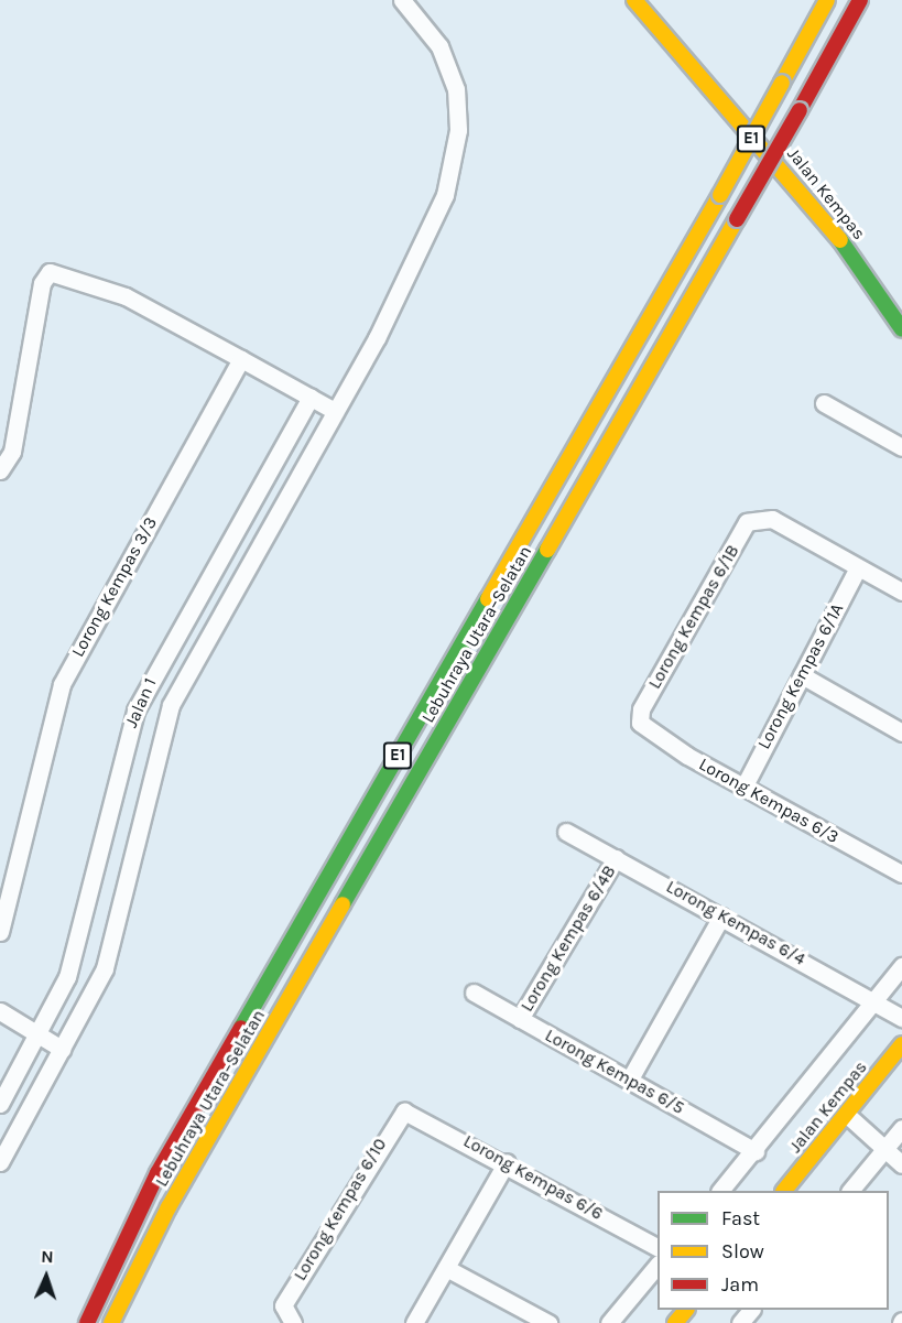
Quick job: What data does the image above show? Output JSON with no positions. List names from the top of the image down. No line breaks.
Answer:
{"streets":{"main road":["E1","Jalan Kempas","Lebuhraya Utara–Selatan"],"street":["Lorong Kempas 3/3","Lorong Kempas 6/1B","Lorong Kempas 6/1A","Jalan 1","Lorong Kempas 6/3","Lorong Kempas 6/4","Lorong Kempas 6/4B","Lorong Kempas 6/5","Lorong Kempas 6/6","Lorong Kempas 6/10"]},"crossings":[["Lorong Kempas 6/1B","Lorong Kempas 6/1A"],["Lorong Kempas 6/1B","Lorong Kempas 6/3"],["Lorong Kempas 6/1A","Lorong Kempas 6/3"],["Lorong Kempas 6/4","Lorong Kempas 6/4B"],["Lorong Kempas 6/4B","Lorong Kempas 6/5"],["Lorong Kempas 6/6","Lorong Kempas 6/10"]],"legend":["Fast","Slow","Jam"],"north":"top"}
